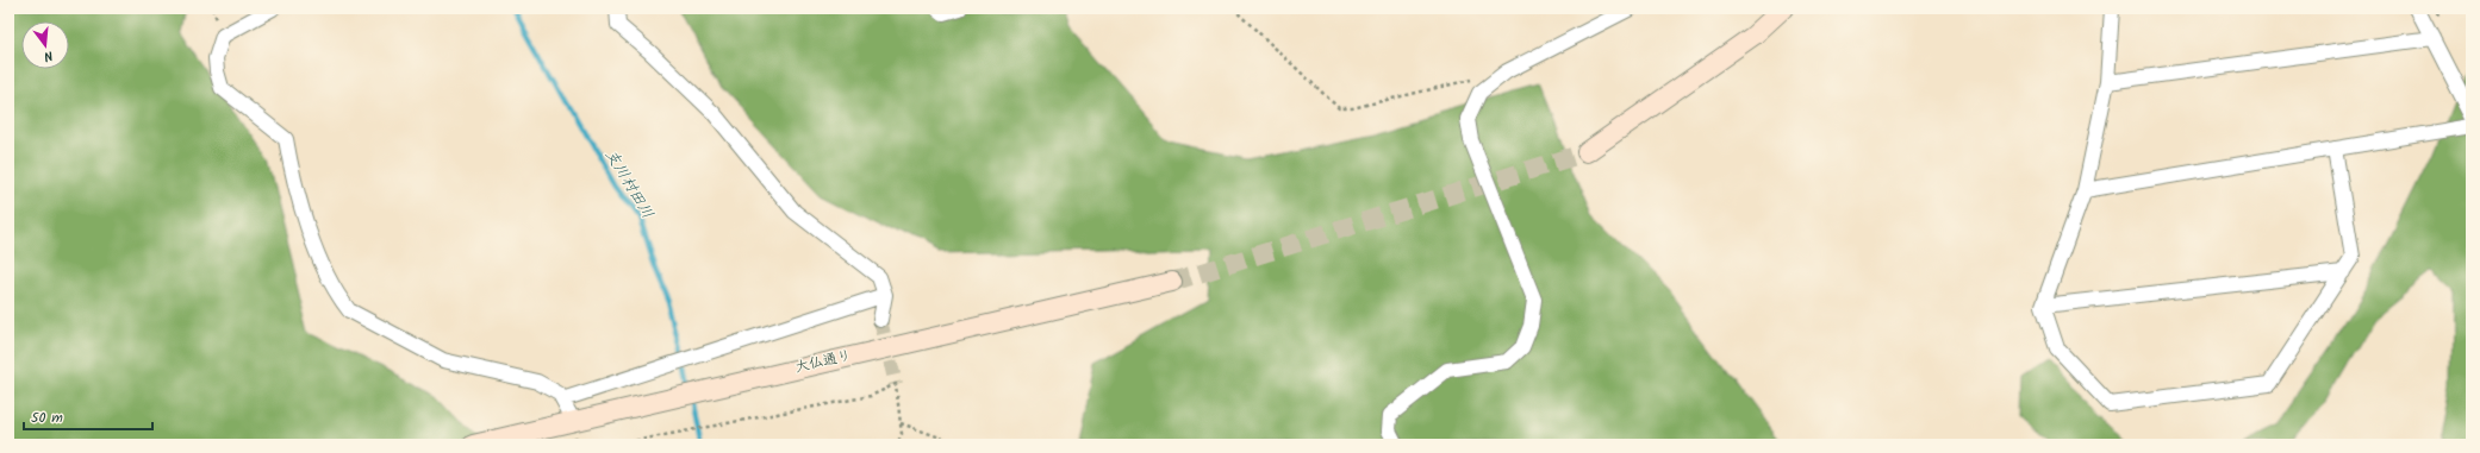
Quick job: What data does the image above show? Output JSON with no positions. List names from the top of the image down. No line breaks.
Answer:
{"streets":{"street":["大仏通り"]},"water":["支川村田川"],"scale_bar":"50 m","north":"bottom"}
